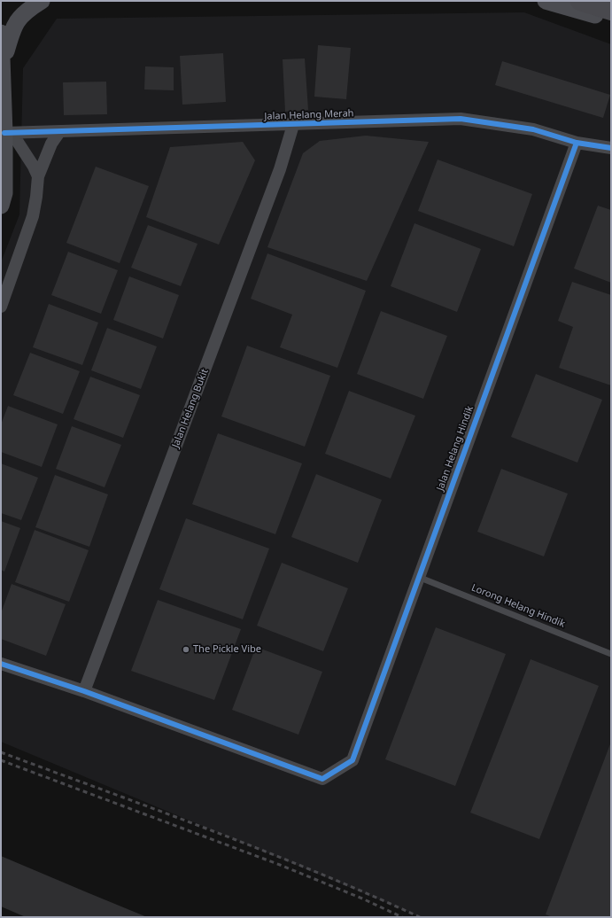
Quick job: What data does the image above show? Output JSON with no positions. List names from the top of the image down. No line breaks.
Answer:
{"streets":{"street":["Jalan Helang Merah","Jalan Helang Bukit","Jalan Helang Hindik"],"lane":["Lorong Helang Hindik"]},"crossings":[["Jalan Helang Merah","Jalan Helang Bukit"],["Jalan Helang Merah","Jalan Helang Hindik"],["Jalan Helang Bukit","Jalan Helang Hindik"],["Jalan Helang Hindik","Lorong Helang Hindik"]],"places":["The Pickle Vibe"]}
